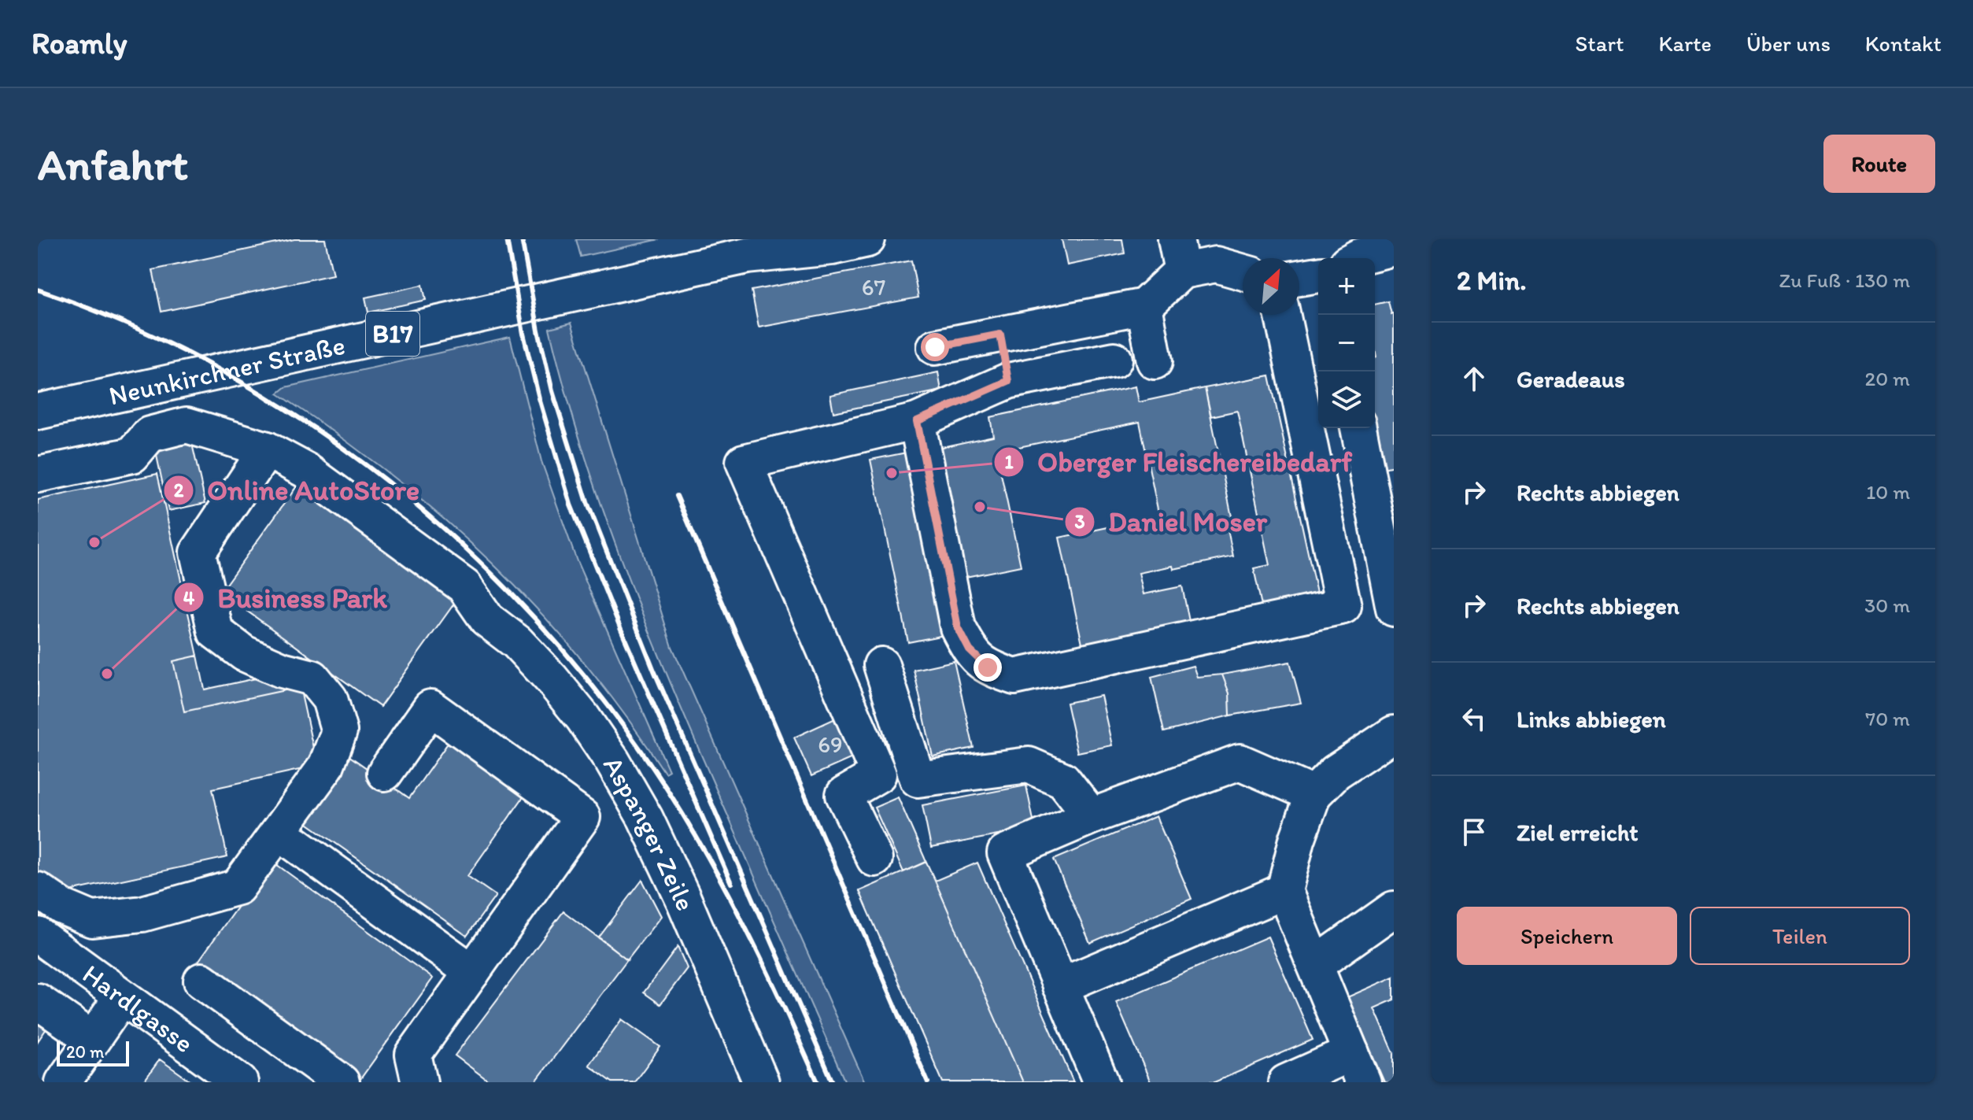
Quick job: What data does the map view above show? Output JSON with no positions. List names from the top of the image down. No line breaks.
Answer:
{"streets":{"street":["B17","Neunkirchner Straße","Aspanger Zeile","Hardlgasse"]},"places":["Oberger Fleischereibedarf","Daniel Moser","Online AutoStore","Business Park"],"house_numbers":["67","69"],"scale_bar":"20 m","north":"top right","page":{"header":"Roamly","nav":["Start","Karte","Über uns","Kontakt"],"buttons":["Route",["Speichern","Teilen"]],"title":"Anfahrt","heading":["2 Min.","Zu Fuß · 130 m"],"map_buttons":["+","−"],"list":[["Geradeaus","20 m"],["Rechts abbiegen","10 m"],["Rechts abbiegen","30 m"],["Links abbiegen","70 m"],"Ziel erreicht"],"scale":"20 m"}}
